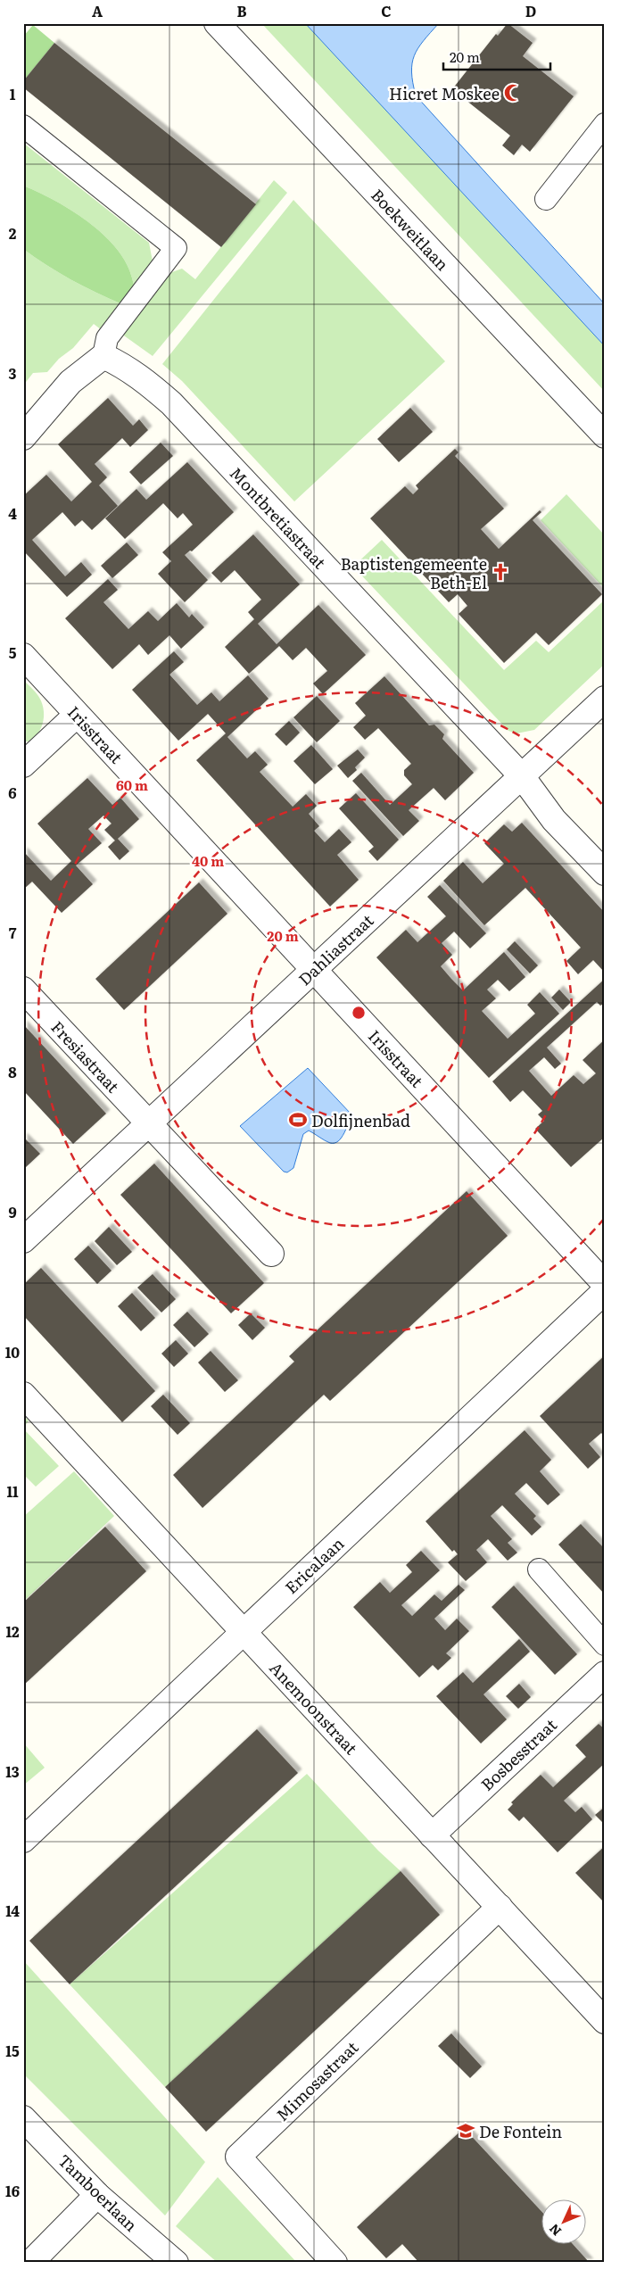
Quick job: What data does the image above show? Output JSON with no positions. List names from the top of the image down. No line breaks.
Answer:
{"streets":{"street":["Boekweitlaan","Montbretiastraat","Irisstraat","Dahliastraat","Fresiastraat","Ericalaan","Anemoonstraat","Bosbesstraat","Mimosastraat","Tamboerlaan"]},"crossings":[["Montbretiastraat","Dahliastraat"],["Irisstraat","Dahliastraat"],["Dahliastraat","Fresiastraat"],["Ericalaan","Anemoonstraat"],["Anemoonstraat","Bosbesstraat"],["Anemoonstraat","Mimosastraat"]],"places":{"mosque":["Hicret Moskee"],"church":["Baptistengemeente Beth-El"],"sports":["Dolfijnenbad"],"school or university":["De Fontein"]},"scale_bar":"20 m","north":"bottom left","grid":{"columns":["A","B","C","D"],"rows":["1","2","3","4","5","6","7","8","9","10","11","12","13","14","15","16"]},"rings":["60 m","40 m","20 m"]}
